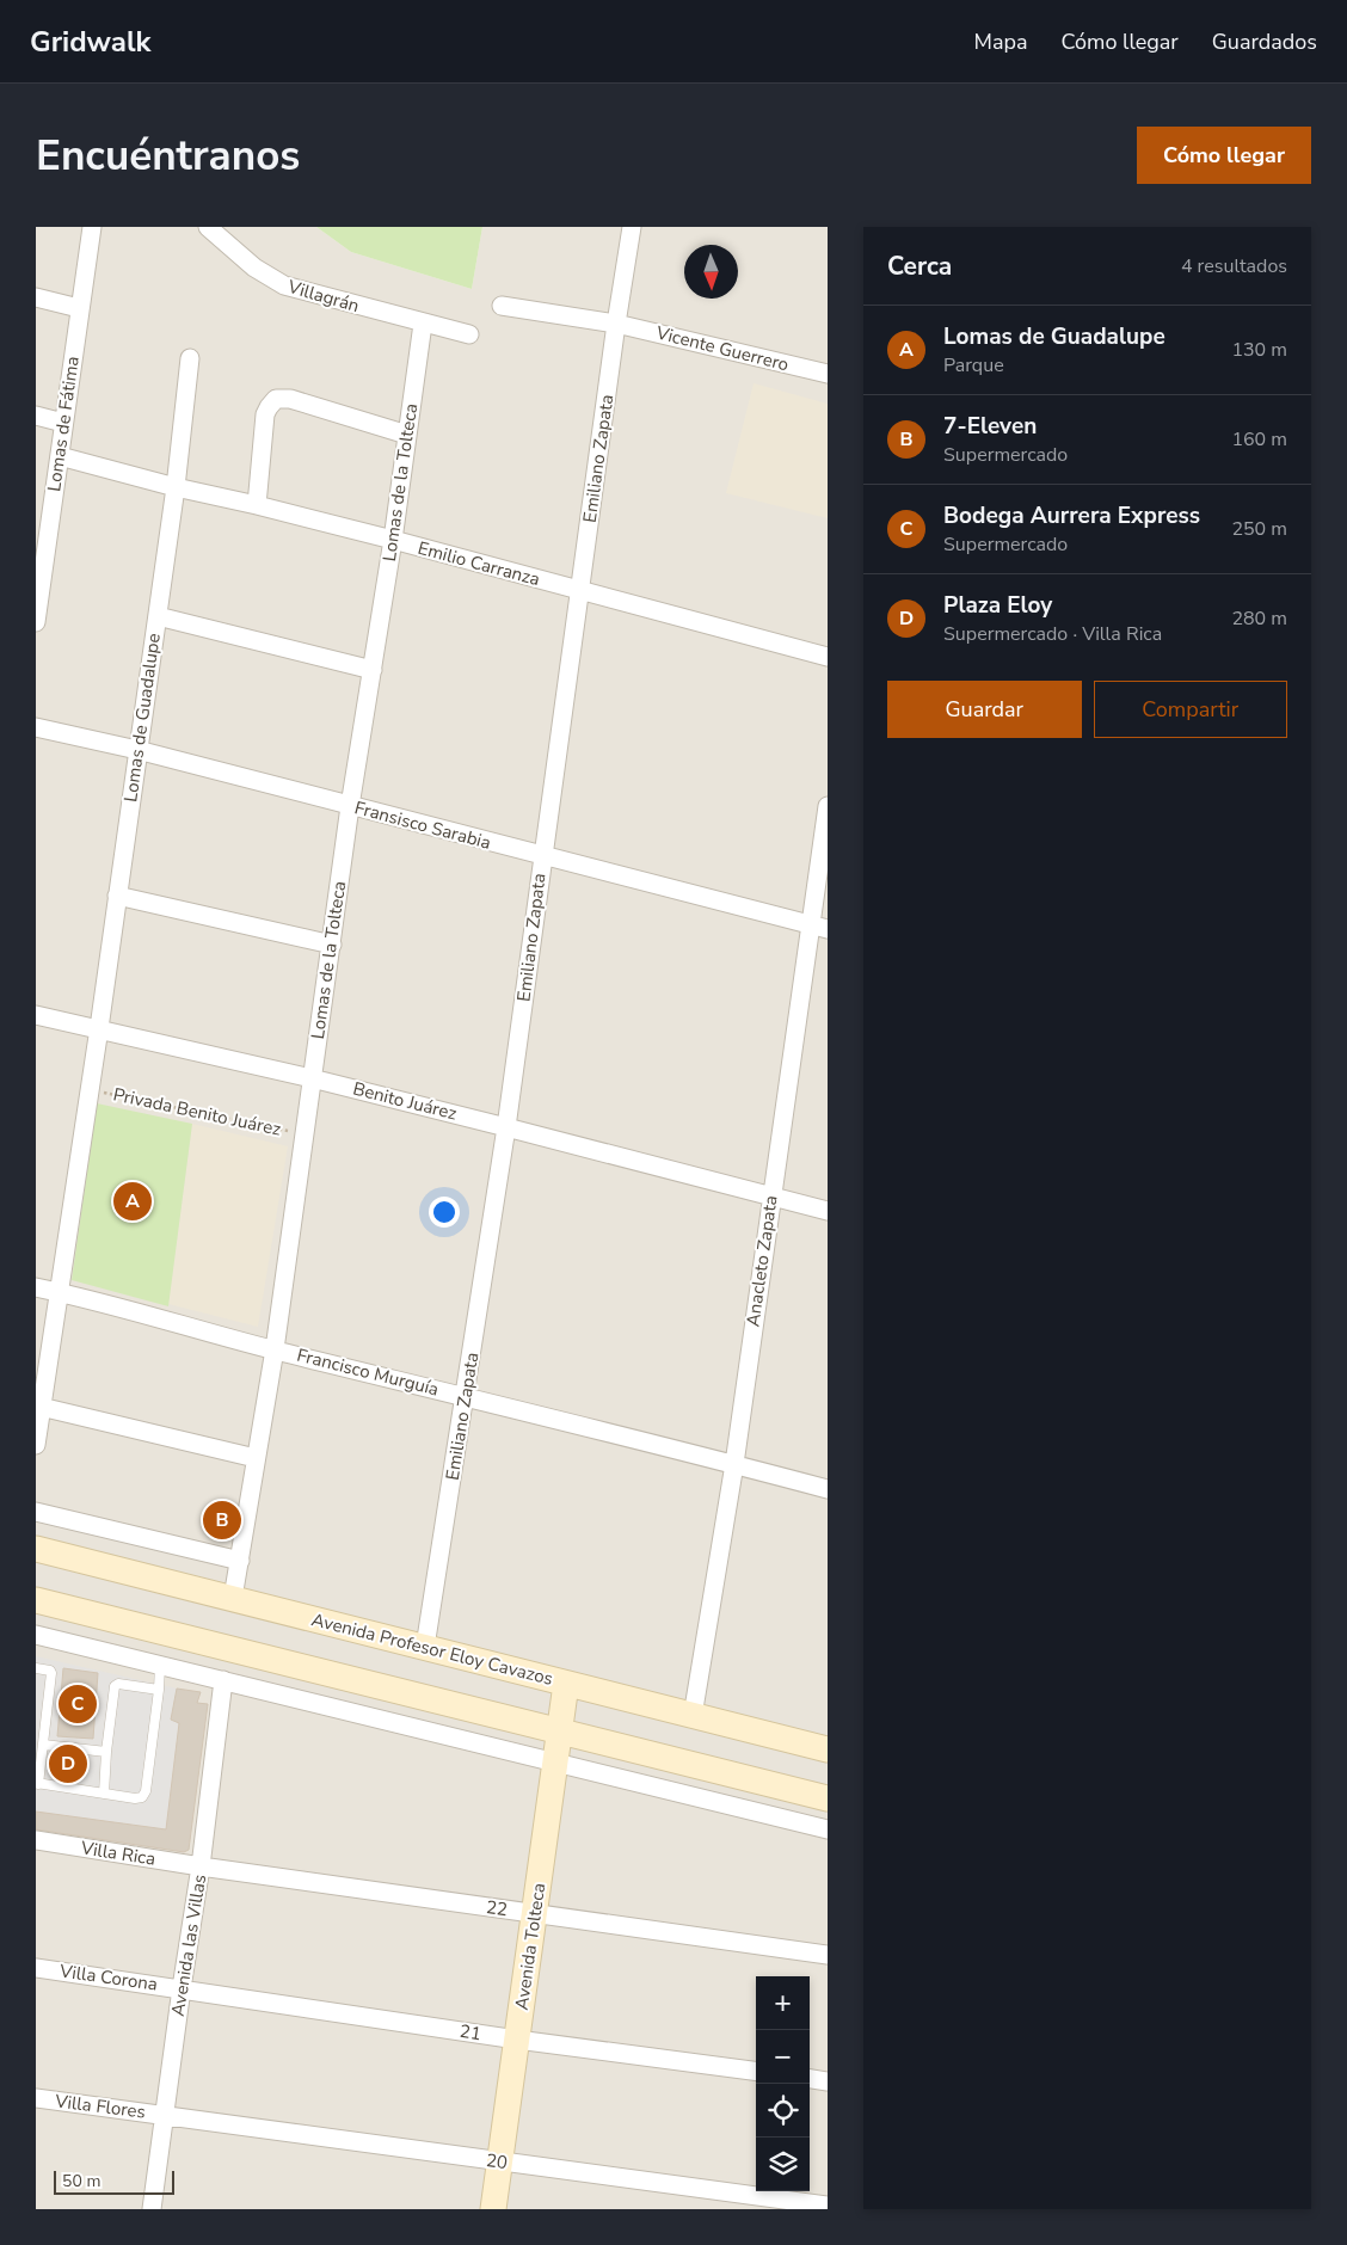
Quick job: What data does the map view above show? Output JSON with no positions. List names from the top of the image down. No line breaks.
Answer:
{"streets":{"main road":["Avenida Profesor Eloy Cavazos","Avenida Tolteca"],"street":["Villagrán","Vicente Guerrero","Lomas de Fátima","Emiliano Zapata","Lomas de la Tolteca","Emilio Carranza","Lomas de Guadalupe","Fransisco Sarabia","Benito Juárez","Anacleto Zapata","Francisco Murguía","Villa Rica","22","Avenida las Villas","Villa Corona","21","Villa Flores","20"],"path":["Privada Benito Juárez"]},"crossings":[["Villagrán","Lomas de la Tolteca"],["Vicente Guerrero","Emiliano Zapata"],["Lomas de Fátima","Emilio Carranza"],["Emiliano Zapata","Emilio Carranza"],["Emiliano Zapata","Fransisco Sarabia"],["Emiliano Zapata","Benito Juárez"],["Emiliano Zapata","Francisco Murguía"],["Emiliano Zapata","Avenida Profesor Eloy Cavazos"],["Lomas de la Tolteca","Emilio Carranza"],["Lomas de la Tolteca","Fransisco Sarabia"],["Lomas de la Tolteca","Benito Juárez"],["Lomas de la Tolteca","Privada Benito Juárez"],["Lomas de la Tolteca","Francisco Murguía"],["Lomas de la Tolteca","Avenida Profesor Eloy Cavazos"],["Emilio Carranza","Lomas de Guadalupe"],["Lomas de Guadalupe","Fransisco Sarabia"],["Lomas de Guadalupe","Benito Juárez"],["Lomas de Guadalupe","Privada Benito Juárez"],["Lomas de Guadalupe","Francisco Murguía"],["Fransisco Sarabia","Anacleto Zapata"],["Benito Juárez","Anacleto Zapata"],["Anacleto Zapata","Francisco Murguía"],["Anacleto Zapata","Avenida Profesor Eloy Cavazos"],["Avenida Profesor Eloy Cavazos","Avenida Tolteca"],["Villa Rica","22"],["Villa Rica","Avenida las Villas"],["22","Avenida las Villas"],["22","Avenida Tolteca"],["Avenida las Villas","Villa Corona"],["Avenida las Villas","21"],["Avenida las Villas","Villa Flores"],["Avenida las Villas","20"],["Avenida Tolteca","21"],["Avenida Tolteca","20"],["Villa Corona","21"],["Villa Flores","20"]],"scale_bar":"50 m","north":"bottom","page":{"header":"Gridwalk","nav":["Mapa","Cómo llegar","Guardados"],"buttons":["Cómo llegar",["Guardar","Compartir"]],"title":"Encuéntranos","heading":["Cerca","4 resultados"],"list":[{"mark":"A","name":"Lomas de Guadalupe","note":"Parque","value":"130 m"},{"mark":"B","name":"7-Eleven","note":"Supermercado","value":"160 m"},{"mark":"C","name":"Bodega Aurrera Express","note":"Supermercado","value":"250 m"},{"mark":"D","name":"Plaza Eloy","note":"Supermercado · Villa Rica","value":"280 m"}],"pins":["A","B","C","D"],"map_buttons":["+","−"],"scale":"50 m"}}
